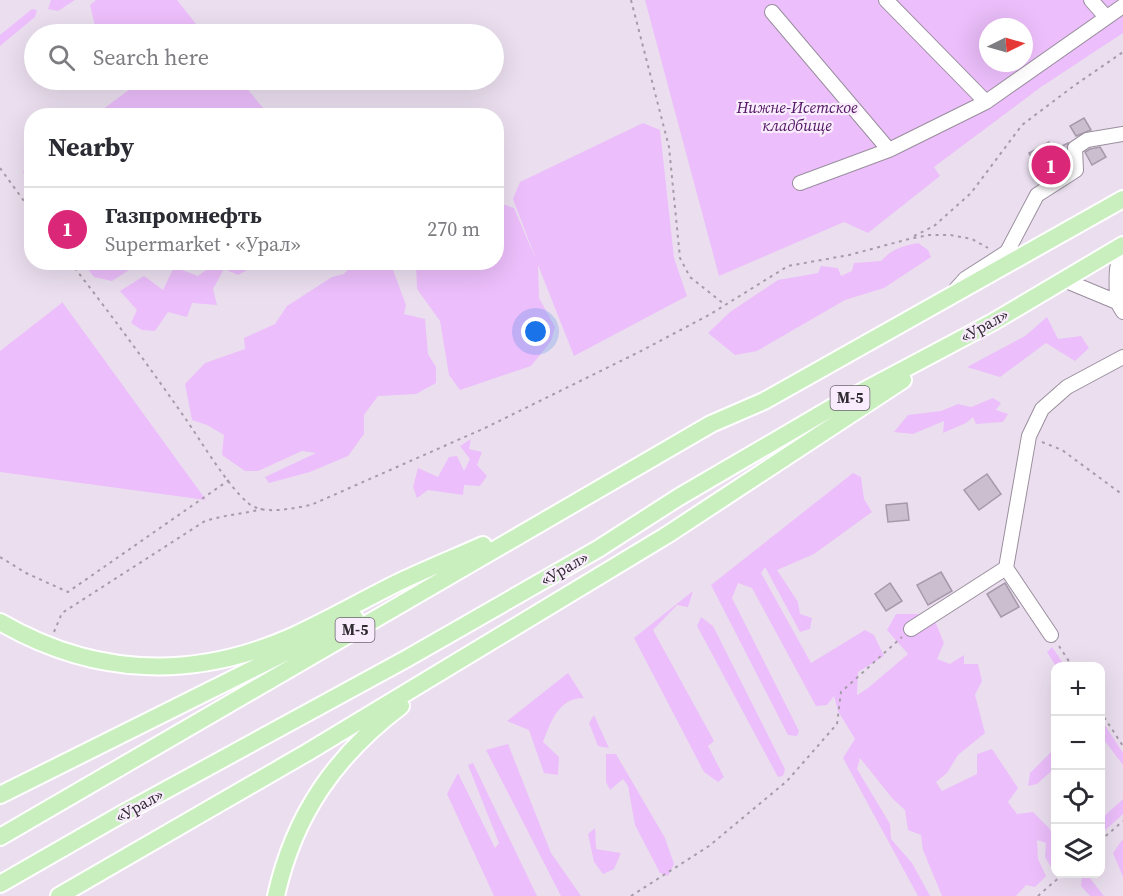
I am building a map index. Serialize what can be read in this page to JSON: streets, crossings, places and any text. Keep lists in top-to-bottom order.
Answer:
{
  "streets": {
    "main road": ["«Урал»", "М-5"]
  },
  "parks": ["Нижне-Исетское кладбище"],
  "north": "right",
  "page": {
    "search": "Search here",
    "heading": "Nearby",
    "pins": "1",
    "list": [
      {
        "mark": "1",
        "name": "Газпромнефть",
        "note": "Supermarket · «Урал»",
        "value": "270 m"
      }
    ],
    "map_buttons": ["+", "−"]
  }
}
